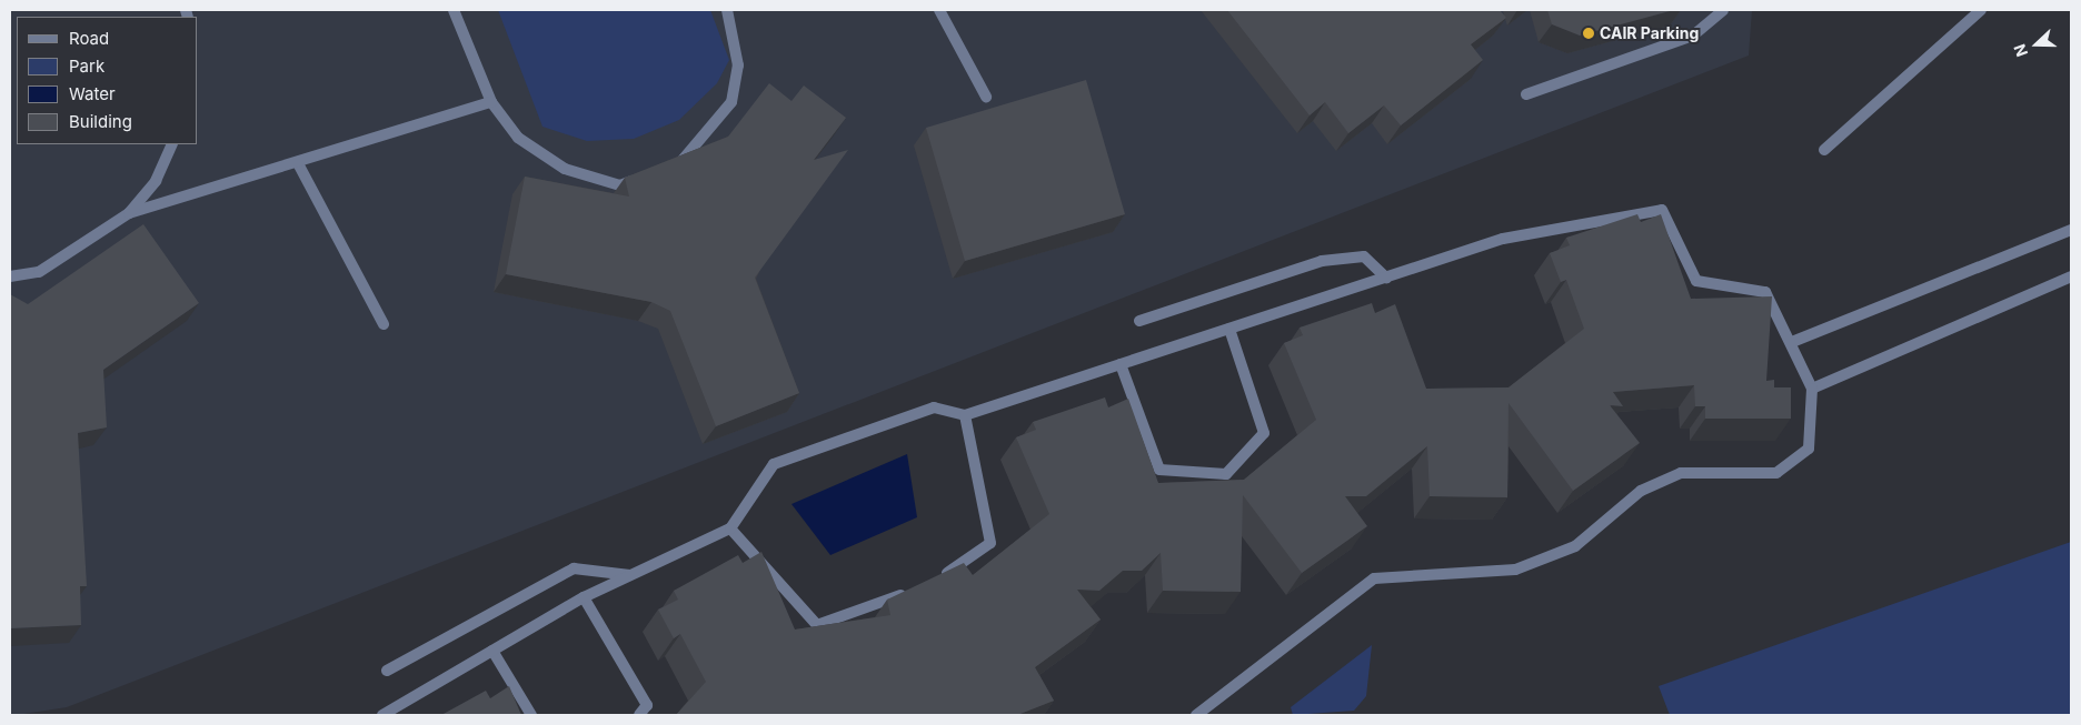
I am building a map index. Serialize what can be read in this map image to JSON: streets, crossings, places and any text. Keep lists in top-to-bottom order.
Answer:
{
  "places": ["CAIR Parking"],
  "legend": [
    "Road",
    "Park",
    "Water",
    "Building"
  ],
  "north": "left"
}
